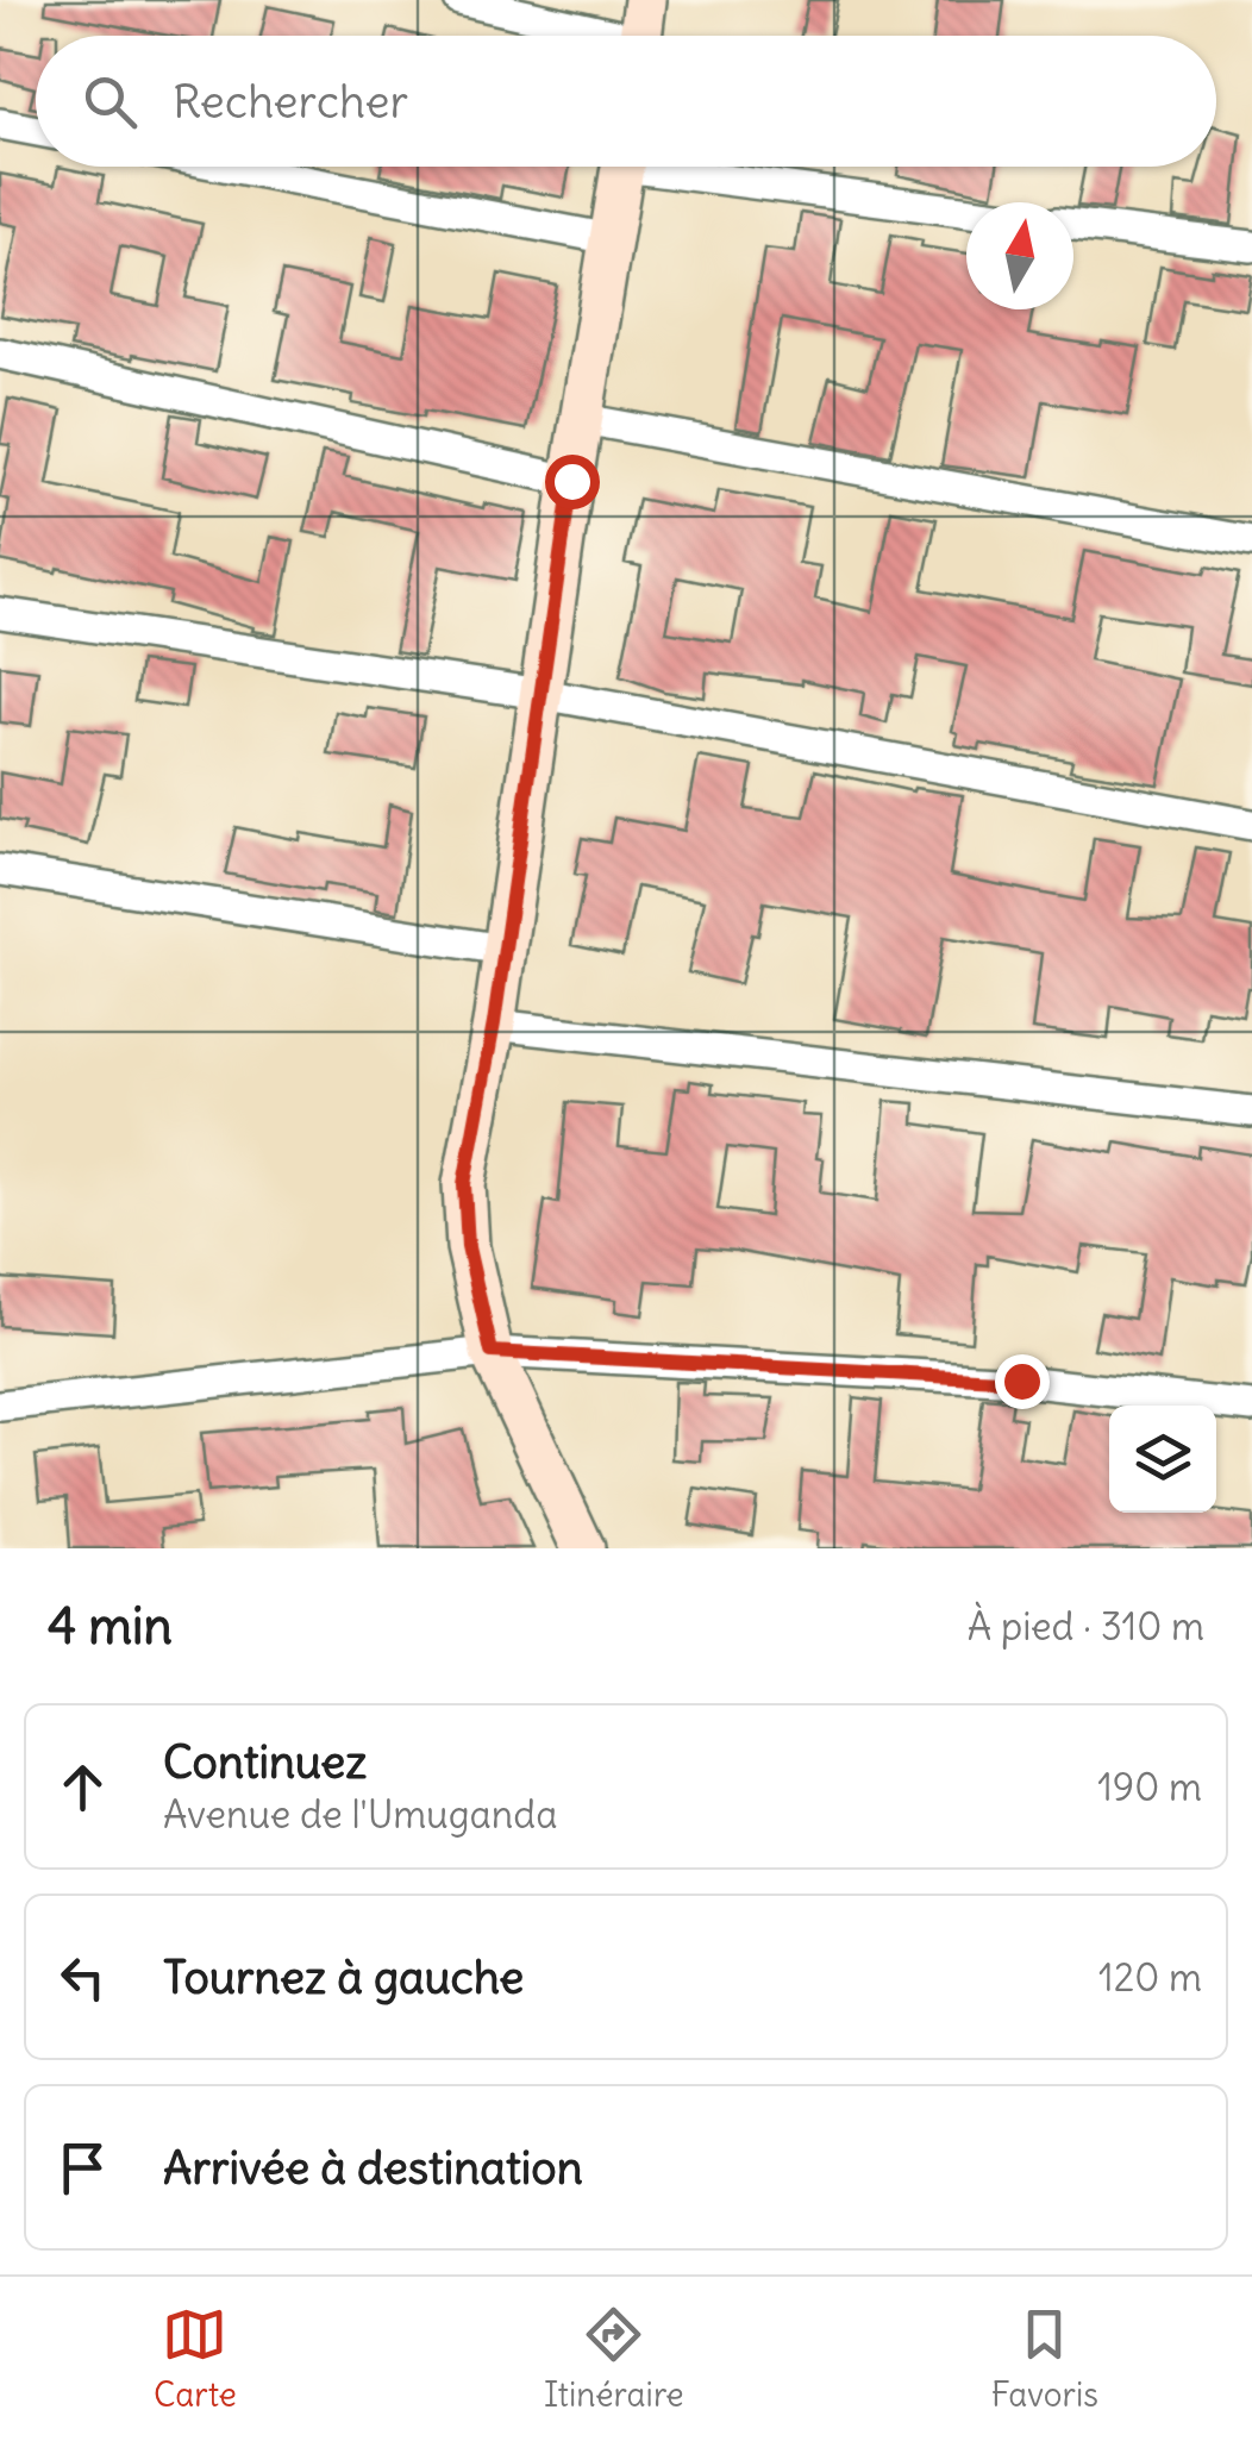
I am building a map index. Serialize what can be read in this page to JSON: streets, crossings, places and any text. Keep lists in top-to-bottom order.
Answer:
{
  "north": "top",
  "page": {
    "search": "Rechercher",
    "heading": ["4 min", "À pied · 310 m"],
    "list": [
      ["Continuez", "Avenue de l'Umuganda", "190 m"],
      ["Tournez à gauche", "120 m"],
      "Arrivée à destination"
    ],
    "nav": ["Carte", "Itinéraire", "Favoris"]
  }
}
